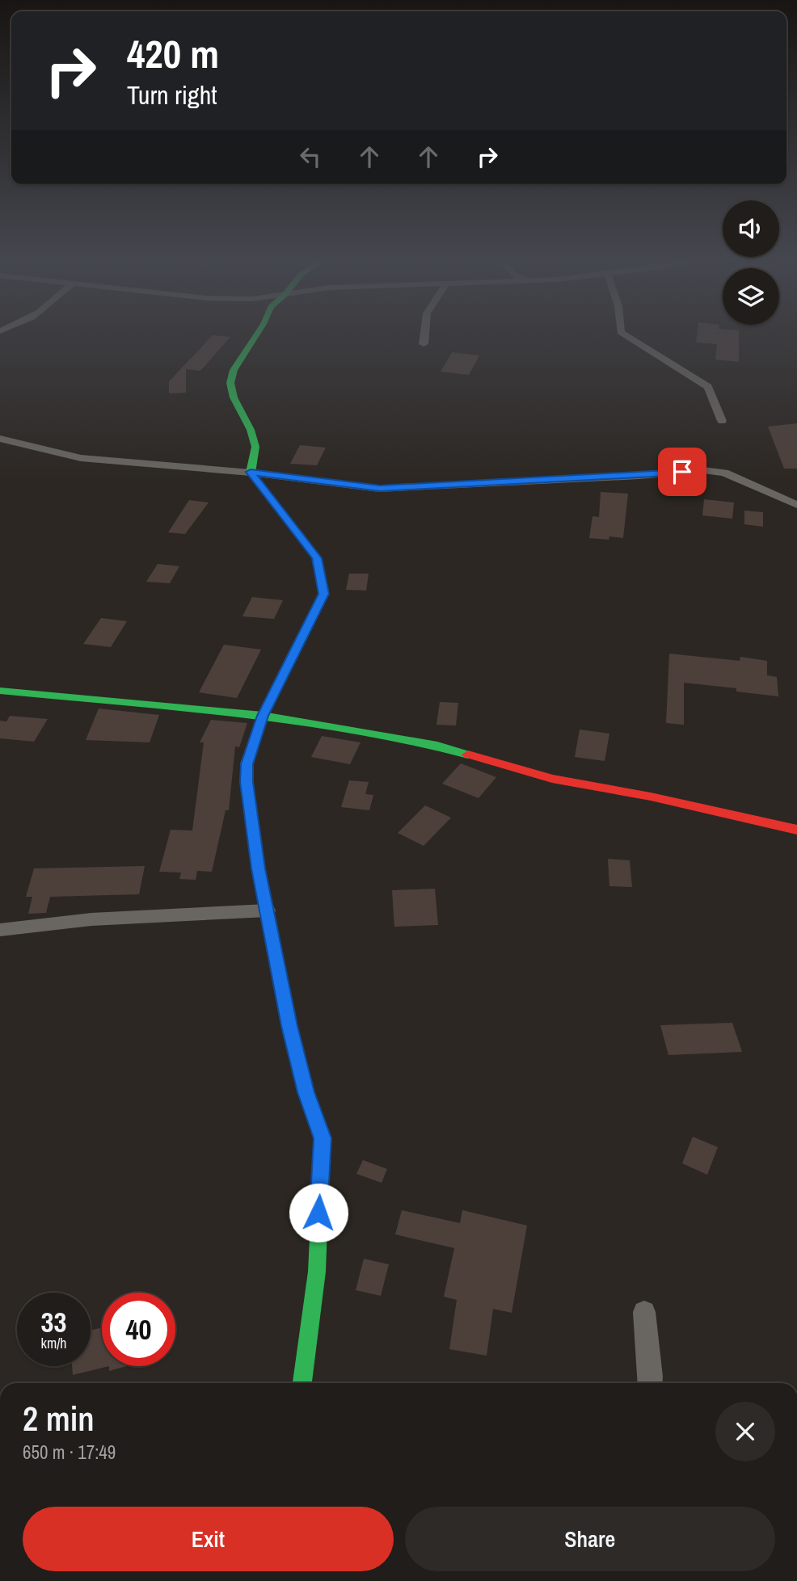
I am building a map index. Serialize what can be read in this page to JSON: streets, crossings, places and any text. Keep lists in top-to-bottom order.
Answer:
{
  "page": {
    "turn": ["420 m", "Turn right"],
    "speed": "33 km/h",
    "limit": "40",
    "heading": ["2 min", "650 m · 17:49"],
    "buttons": ["Exit", "Share"]
  }
}
